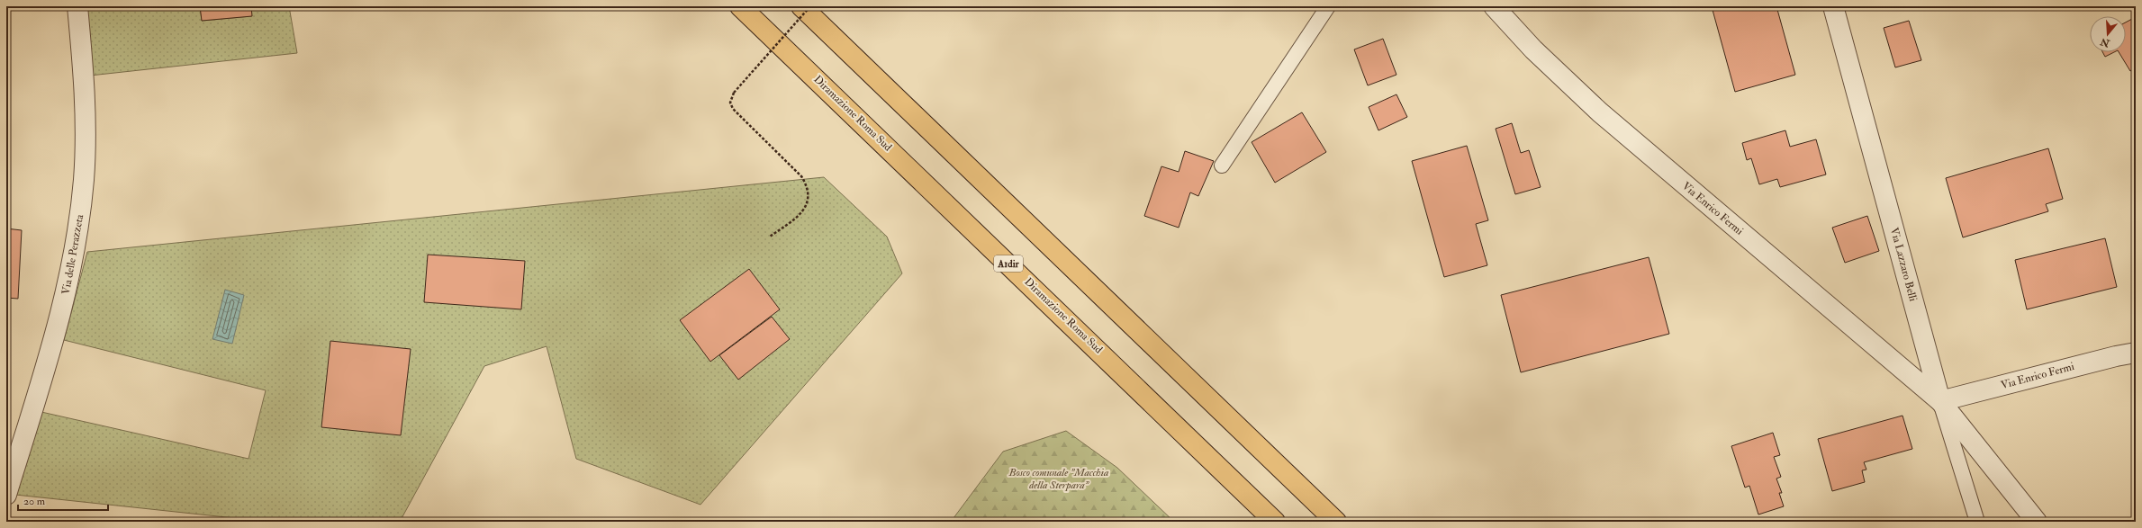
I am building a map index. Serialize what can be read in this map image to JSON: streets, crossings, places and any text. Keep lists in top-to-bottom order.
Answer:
{
  "streets": {
    "highway": ["Diramazione Roma Sud", "A1dir"],
    "street": ["Via Enrico Fermi", "Via delle Perazzeta", "Via Lazzaro Belli"]
  },
  "crossings": [
    ["Via Enrico Fermi", "Via Lazzaro Belli"]
  ],
  "parks": ["Bosco comunale \"Macchia della Sterpara\""],
  "scale_bar": "20 m",
  "north": "bottom"
}
